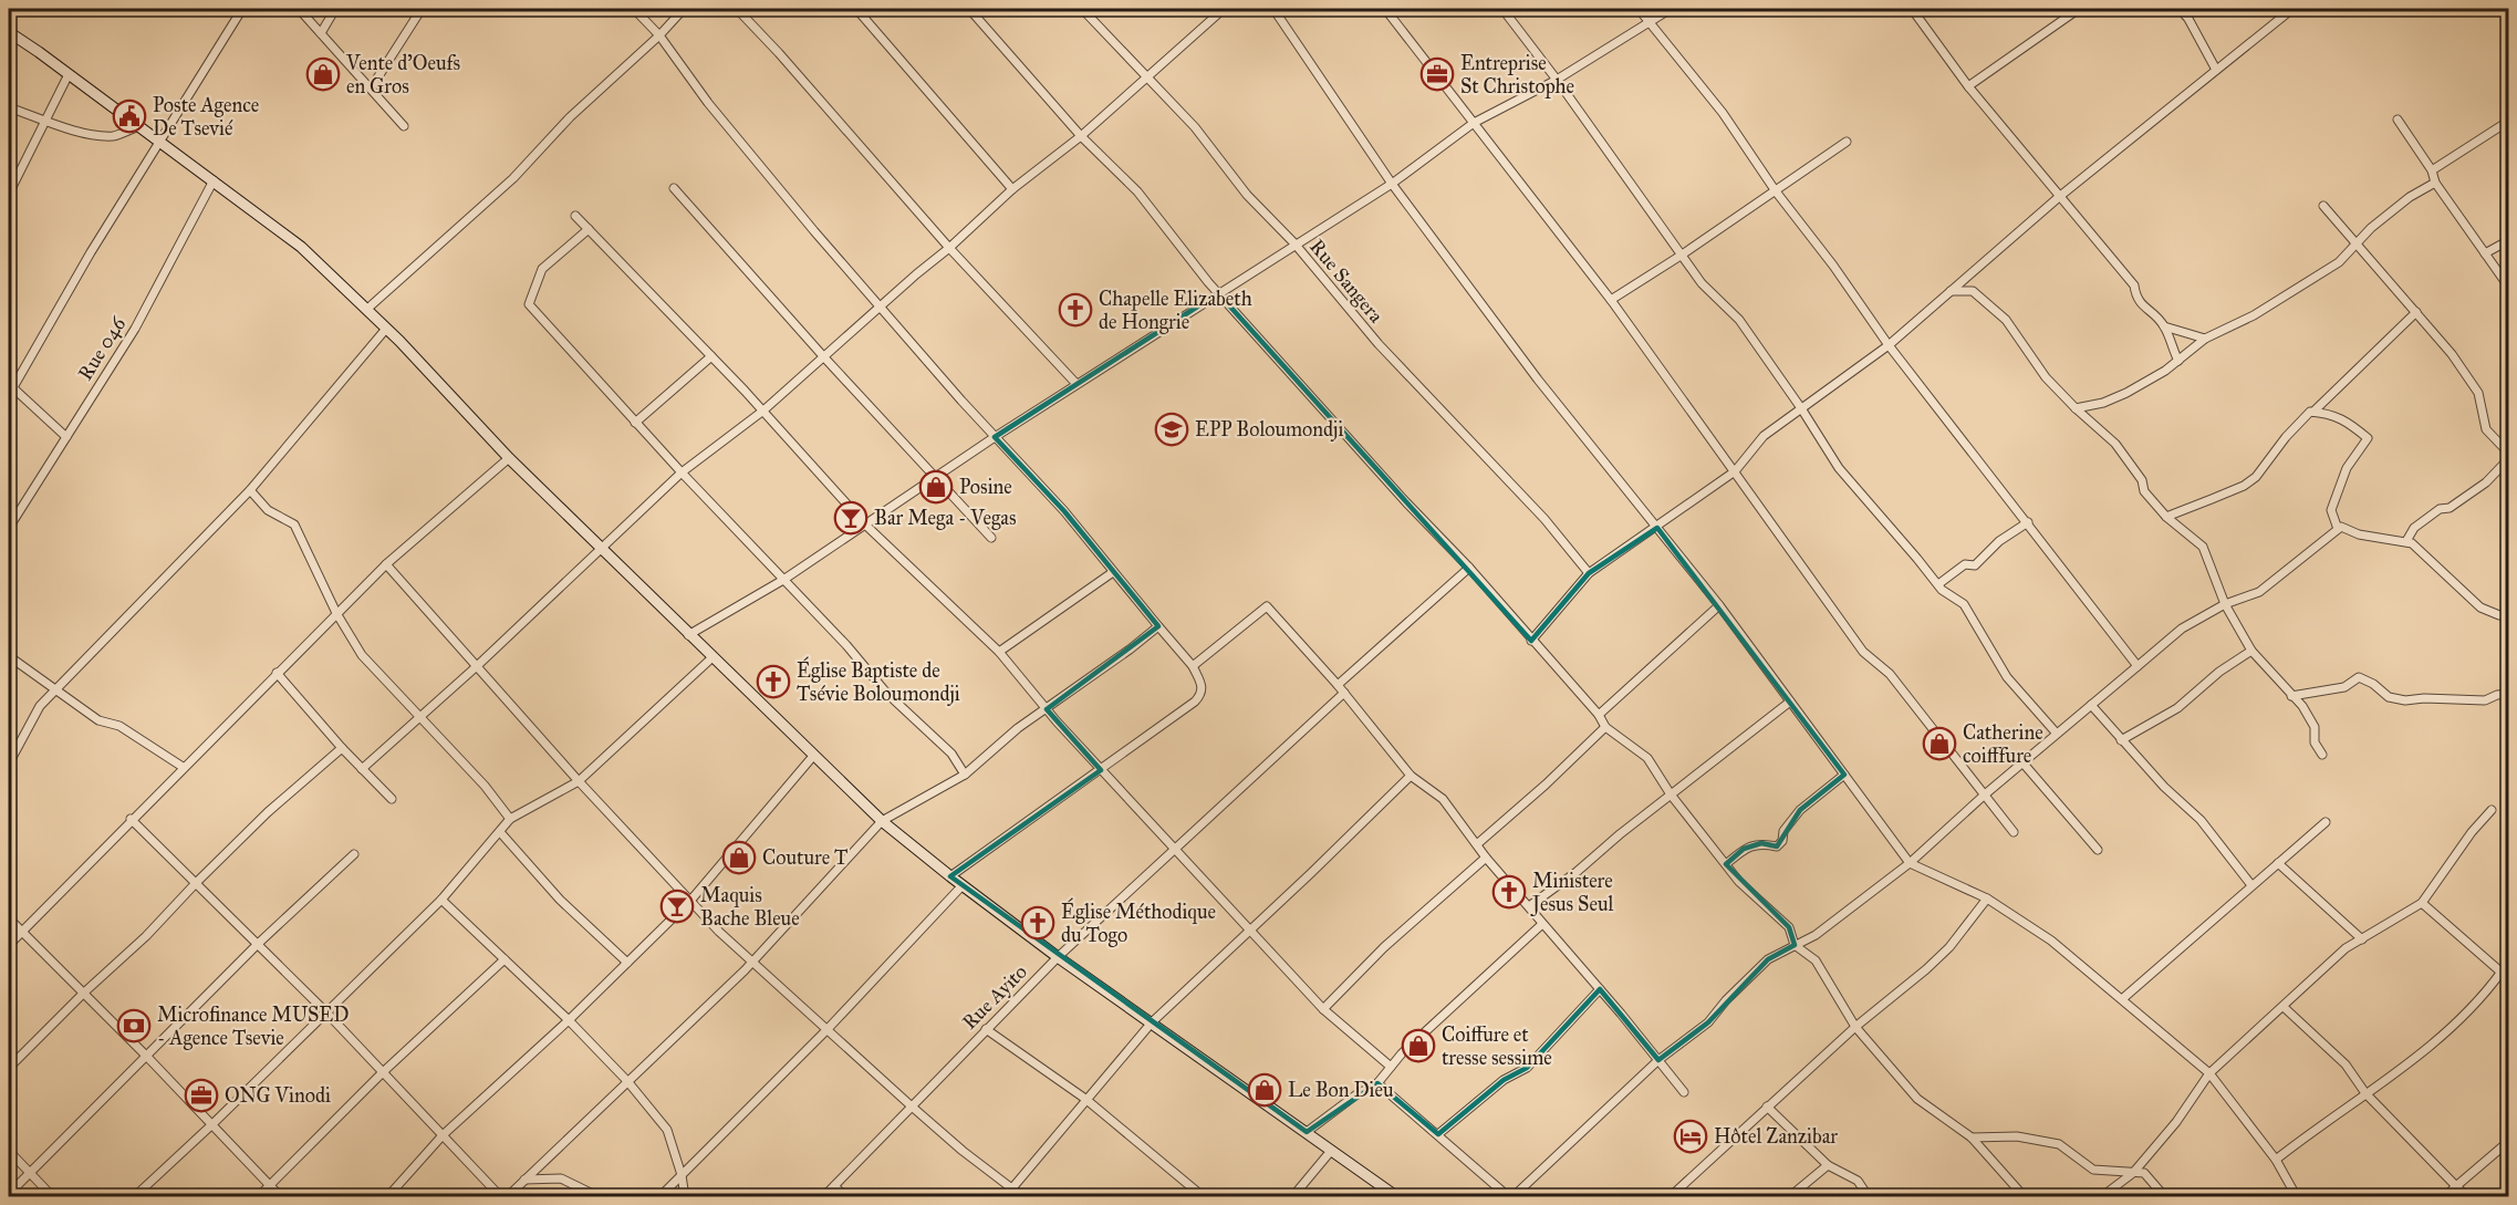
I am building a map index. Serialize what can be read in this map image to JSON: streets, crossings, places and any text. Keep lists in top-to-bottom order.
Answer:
{
  "streets": {
    "street": ["Rue Sangera", "Rue 046", "Rue Ayito"]
  },
  "places": {
    "shop": [
      "Vente d'Oeufs en Gros",
      "Posine",
      "Catherine coifffure",
      "Couture T",
      "Coiffure et tresse sessime",
      "Le Bon Dieu"
    ],
    "office": ["Entreprise St Christophe", "ONG Vinodi"],
    "public building": ["Poste Agence De Tsevié"],
    "church": [
      "Chapelle Elizabeth de Hongrie",
      "Église Baptiste de Tsévie Boloumondji",
      "Ministere Jesus Seul",
      "Église Méthodique du Togo"
    ],
    "school or university": ["EPP Boloumondji"],
    "bar": ["Bar Mega - Vegas", "Maquis Bache Bleue"],
    "bank": ["Microfinance MUSED - Agence Tsevie"],
    "hotel": ["Hôtel Zanzibar"]
  }
}
